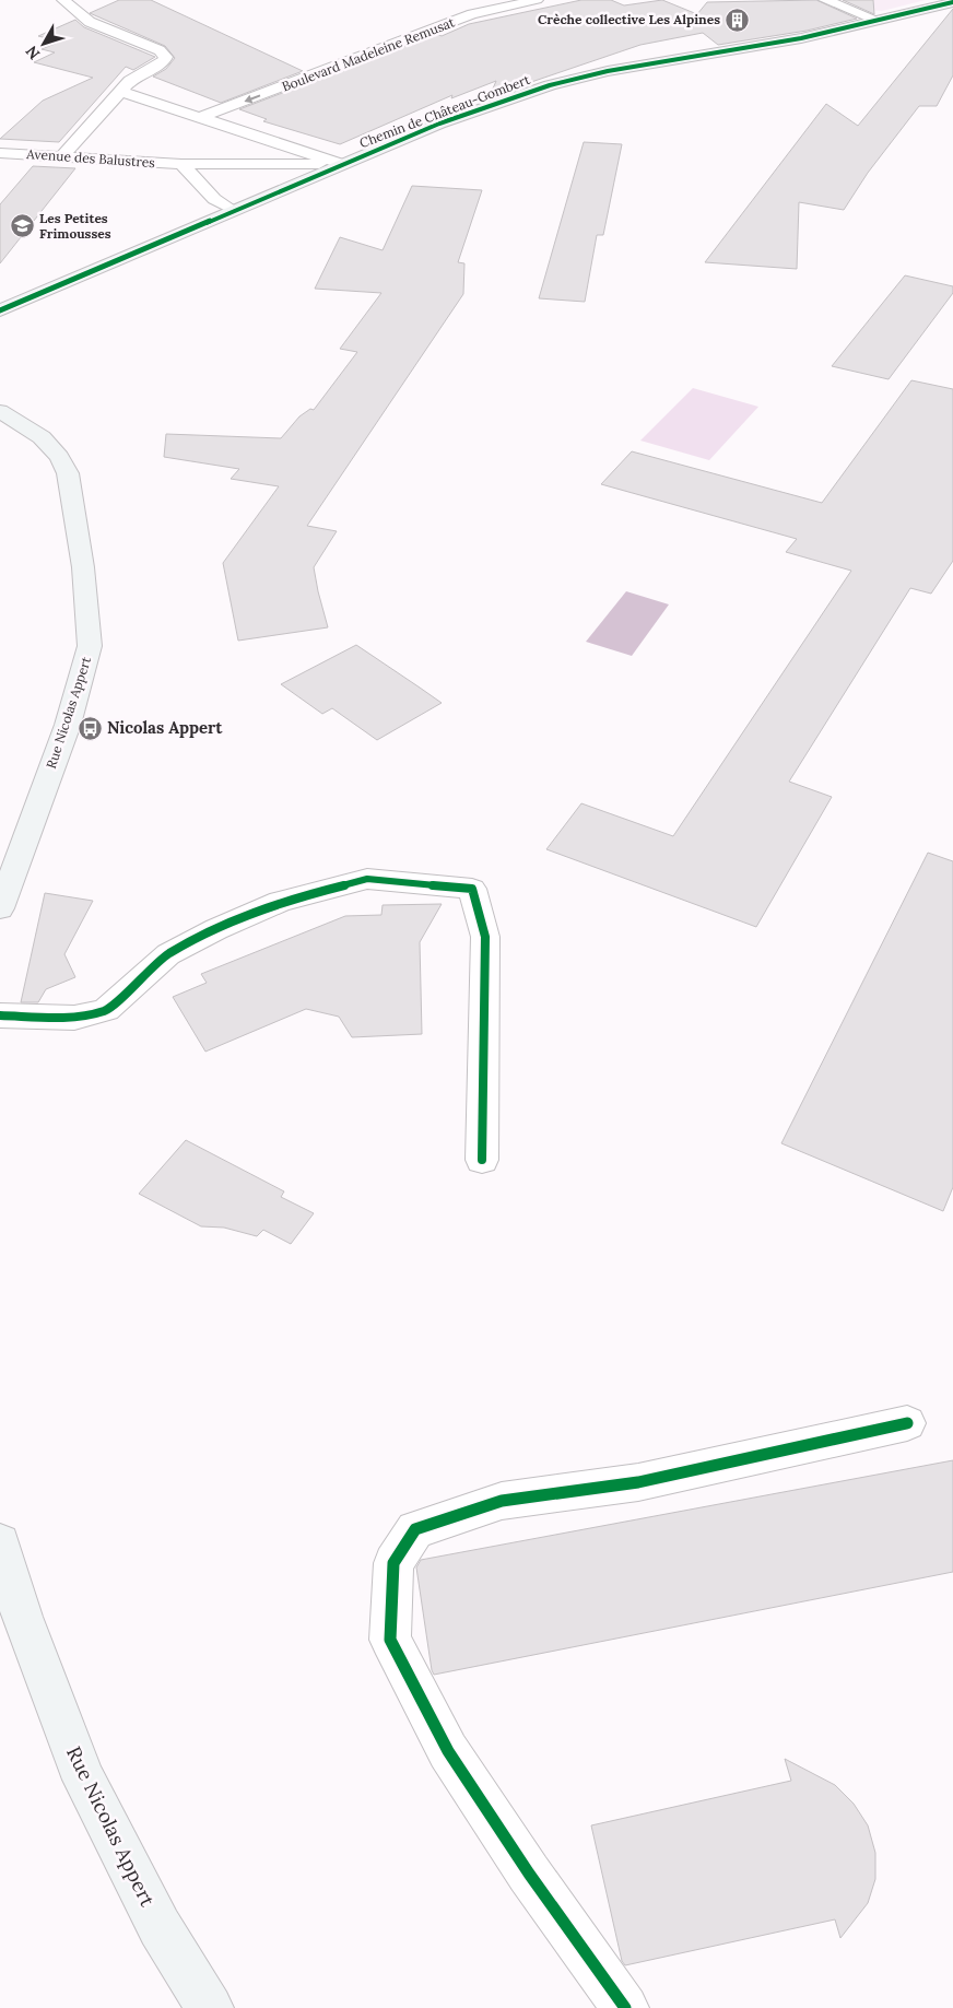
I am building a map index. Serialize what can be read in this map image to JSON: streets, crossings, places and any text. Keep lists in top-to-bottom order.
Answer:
{
  "streets": {
    "street": [
      "Boulevard Madeleine Remusat",
      "Chemin de Château-Gombert",
      "Avenue des Balustres",
      "Rue Nicolas Appert"
    ]
  },
  "crossings": [
    ["Chemin de Château-Gombert", "Avenue des Balustres"]
  ],
  "one_way": ["Boulevard Madeleine Remusat"],
  "places": {
    "building": ["Crèche collective Les Alpines"],
    "school or university": ["Les Petites Frimousses"],
    "bus stop": ["Nicolas Appert"]
  },
  "north": "bottom left"
}
